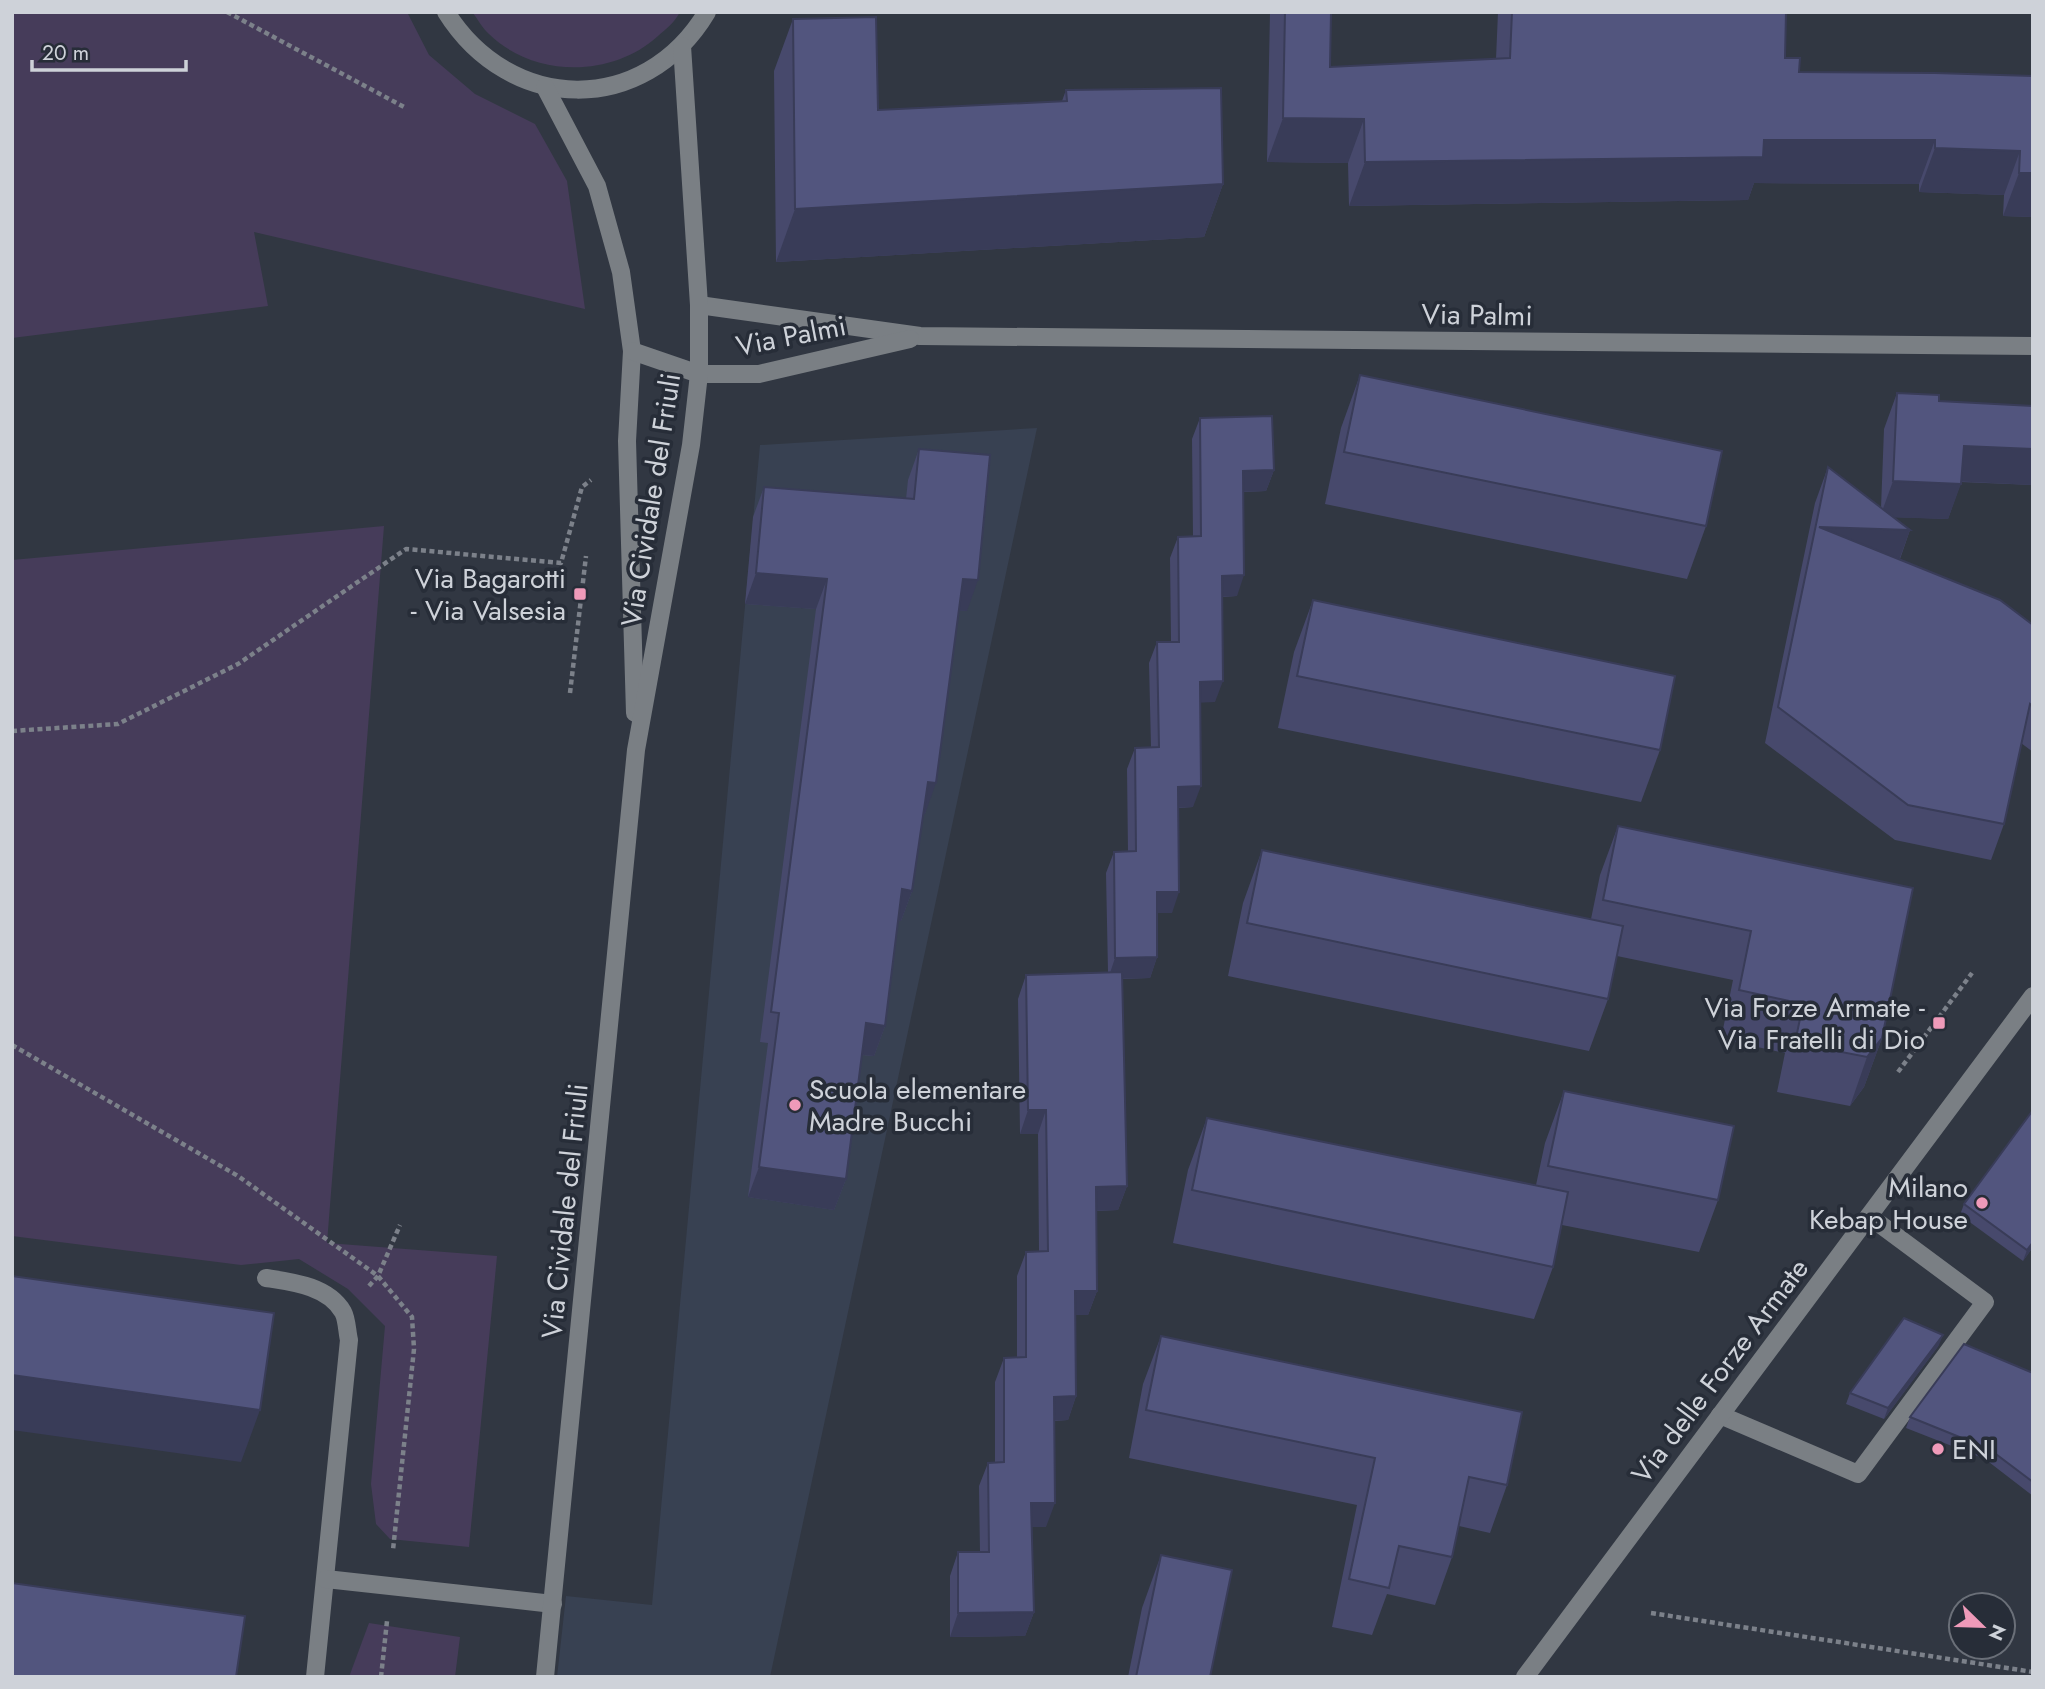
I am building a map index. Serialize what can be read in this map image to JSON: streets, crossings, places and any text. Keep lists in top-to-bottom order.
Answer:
{
  "streets": {
    "street": ["Via Palmi", "Via Cividale del Friuli", "Via delle Forze Armate"]
  },
  "crossings": [
    ["Via Palmi", "Via Cividale del Friuli"]
  ],
  "places": {
    "transit": ["Via Bagarotti - Via Valsesia", "Via Forze Armate - Via Fratelli di Dio"],
    "other": ["Scuola elementare Madre Bucchi", "Milano Kebap House", "ENI"]
  },
  "scale_bar": "20 m",
  "north": "bottom right"
}
